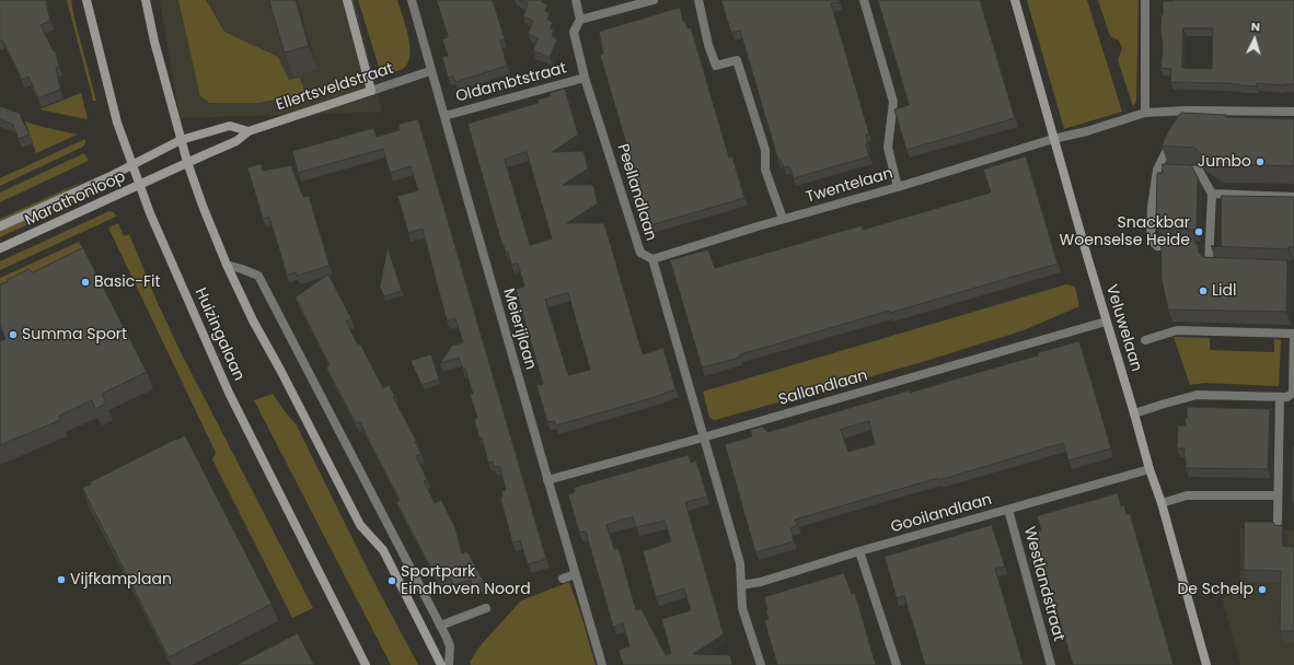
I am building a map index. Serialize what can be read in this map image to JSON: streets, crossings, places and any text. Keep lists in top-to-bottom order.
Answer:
{
  "streets": {
    "main road": [
      "Ellertsveldstraat",
      "Marathonloop",
      "Veluwelaan",
      "Huizingalaan"
    ],
    "street": [
      "Oldambtstraat",
      "Twentelaan",
      "Peellandlaan",
      "Meierijlaan",
      "Sallandlaan",
      "Gooilandlaan",
      "Westlandstraat"
    ]
  },
  "crossings": [
    ["Oldambtstraat", "Peellandlaan"],
    ["Oldambtstraat", "Meierijlaan"],
    ["Ellertsveldstraat", "Marathonloop"],
    ["Ellertsveldstraat", "Meierijlaan"],
    ["Twentelaan", "Peellandlaan"],
    ["Twentelaan", "Veluwelaan"],
    ["Peellandlaan", "Sallandlaan"],
    ["Peellandlaan", "Gooilandlaan"],
    ["Marathonloop", "Huizingalaan"],
    ["Veluwelaan", "Sallandlaan"],
    ["Veluwelaan", "Gooilandlaan"],
    ["Meierijlaan", "Sallandlaan"],
    ["Gooilandlaan", "Westlandstraat"]
  ],
  "places": [
    "Jumbo",
    "Snackbar Woenselse Heide",
    "Basic-Fit",
    "Lidl",
    "Summa Sport",
    "Vijfkamplaan",
    "Sportpark Eindhoven Noord",
    "De Schelp"
  ],
  "north": "top"
}
